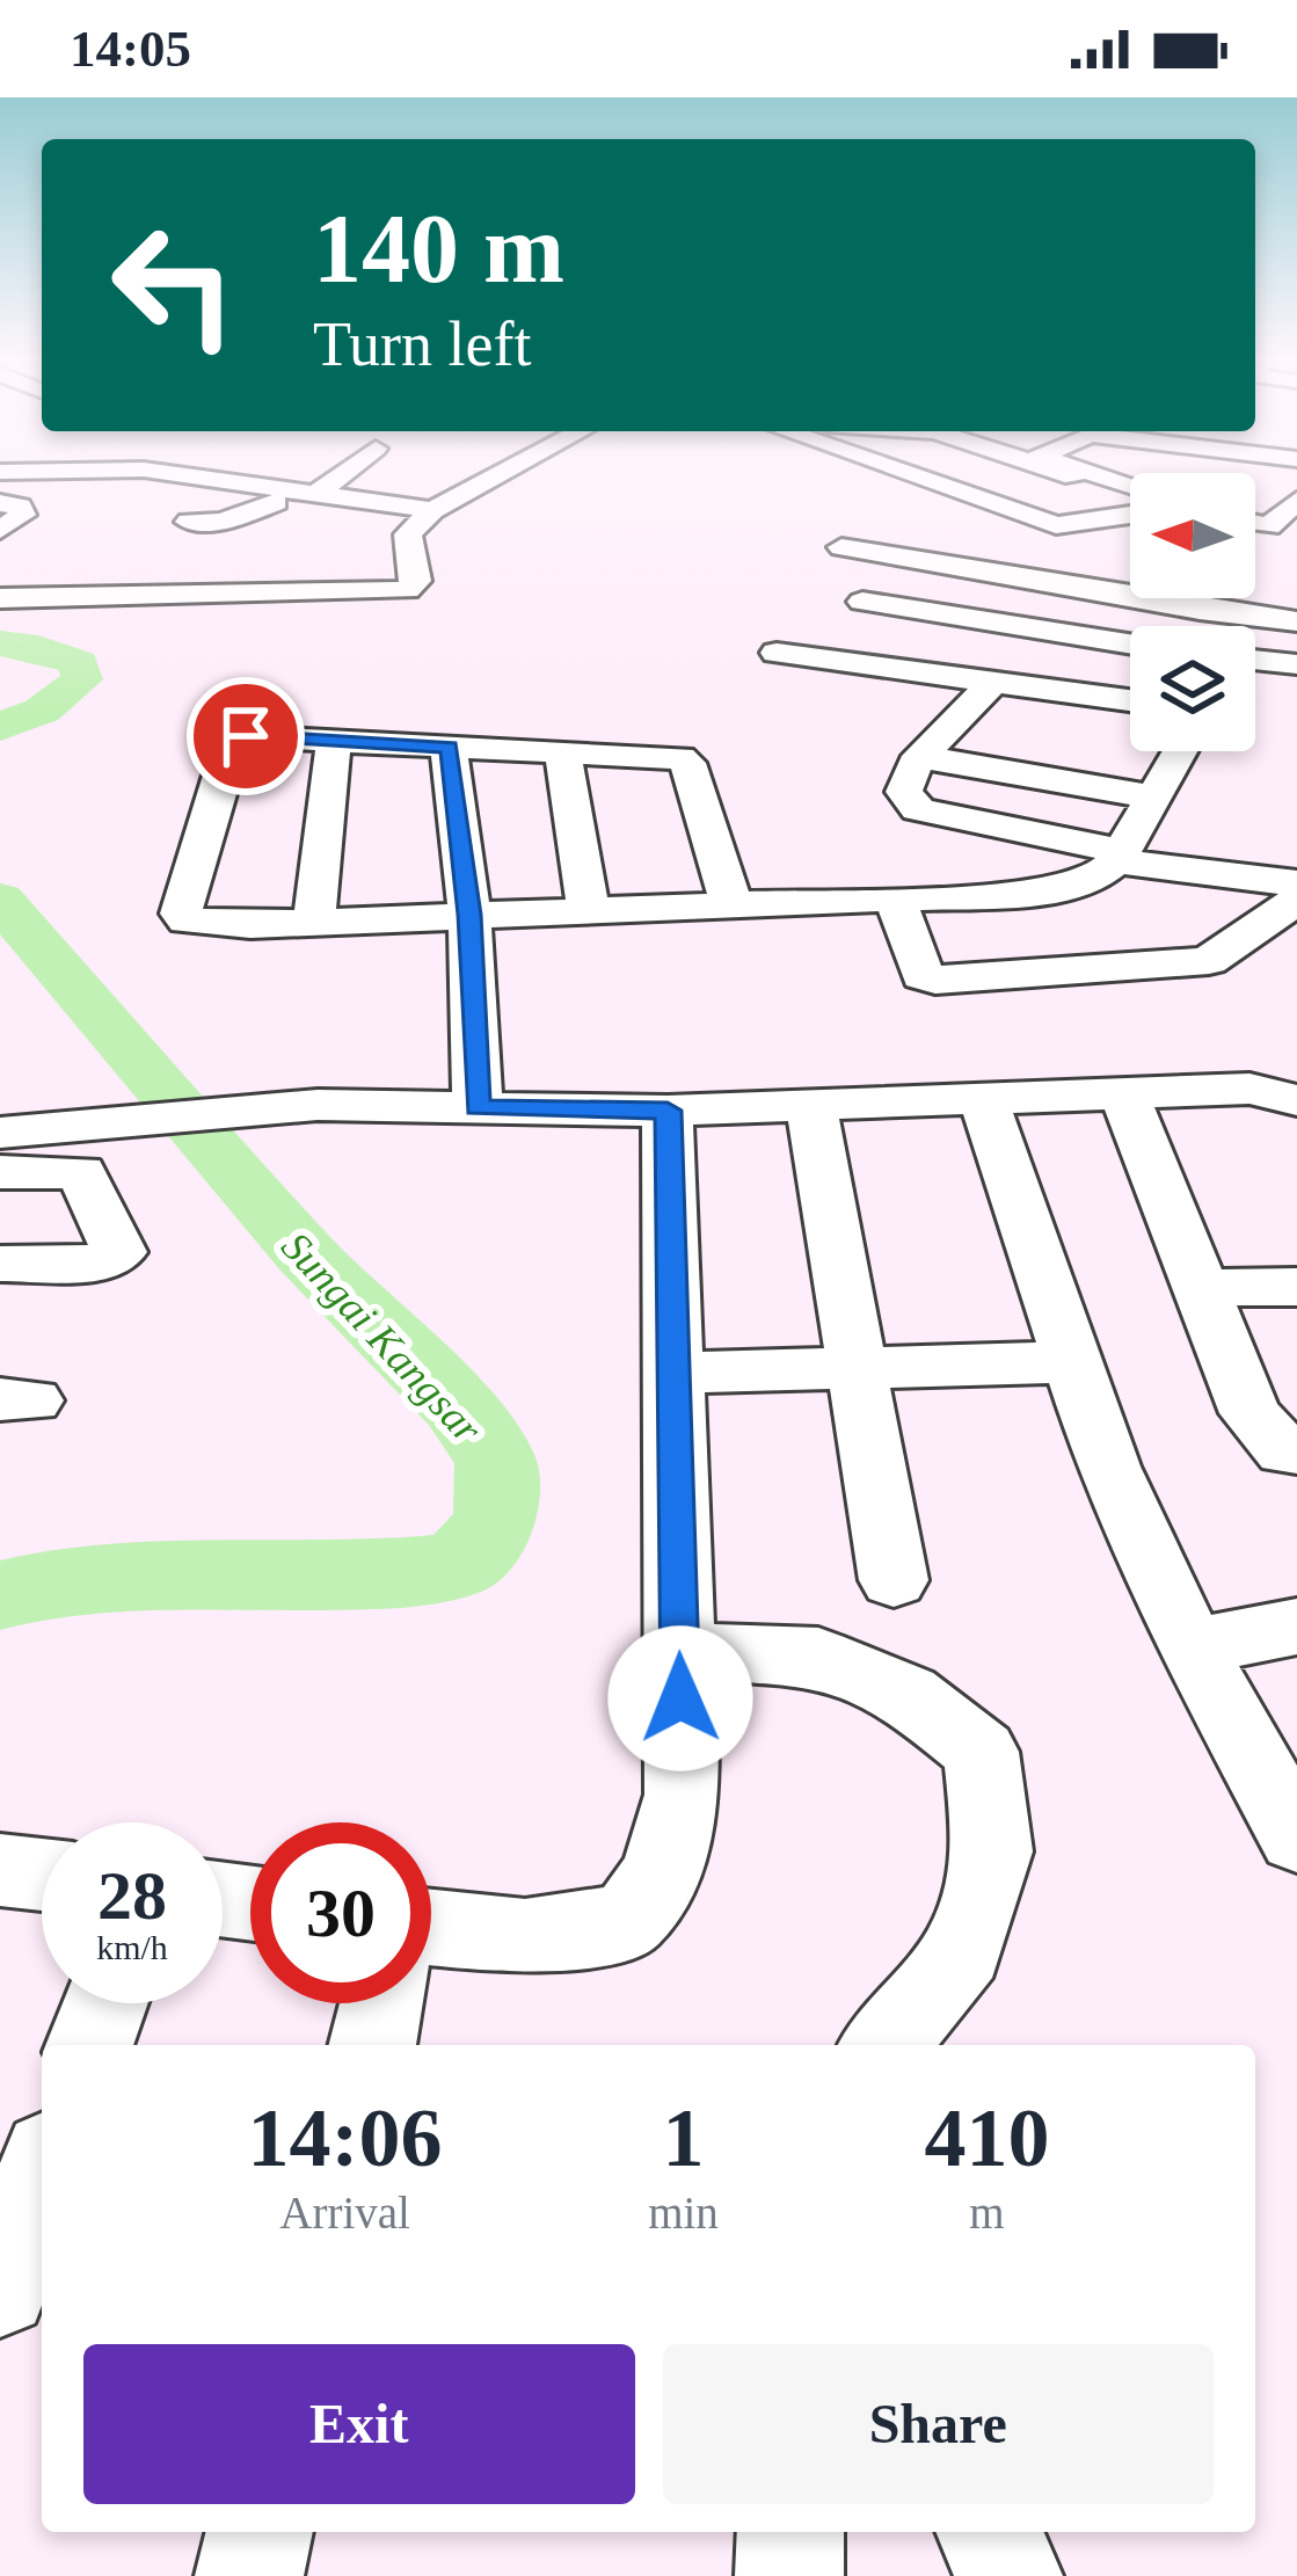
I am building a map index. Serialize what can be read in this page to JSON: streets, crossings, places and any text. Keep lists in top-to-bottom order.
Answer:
{
  "water": ["Sungai Kangsar"],
  "north": "left",
  "page": {
    "status": "14:05",
    "turn": ["140 m", "Turn left"],
    "speed": "28 km/h",
    "limit": "30",
    "eta": [
      "14:06",
      "Arrival",
      "1",
      "min",
      "410",
      "m"
    ],
    "buttons": ["Exit", "Share"]
  }
}
